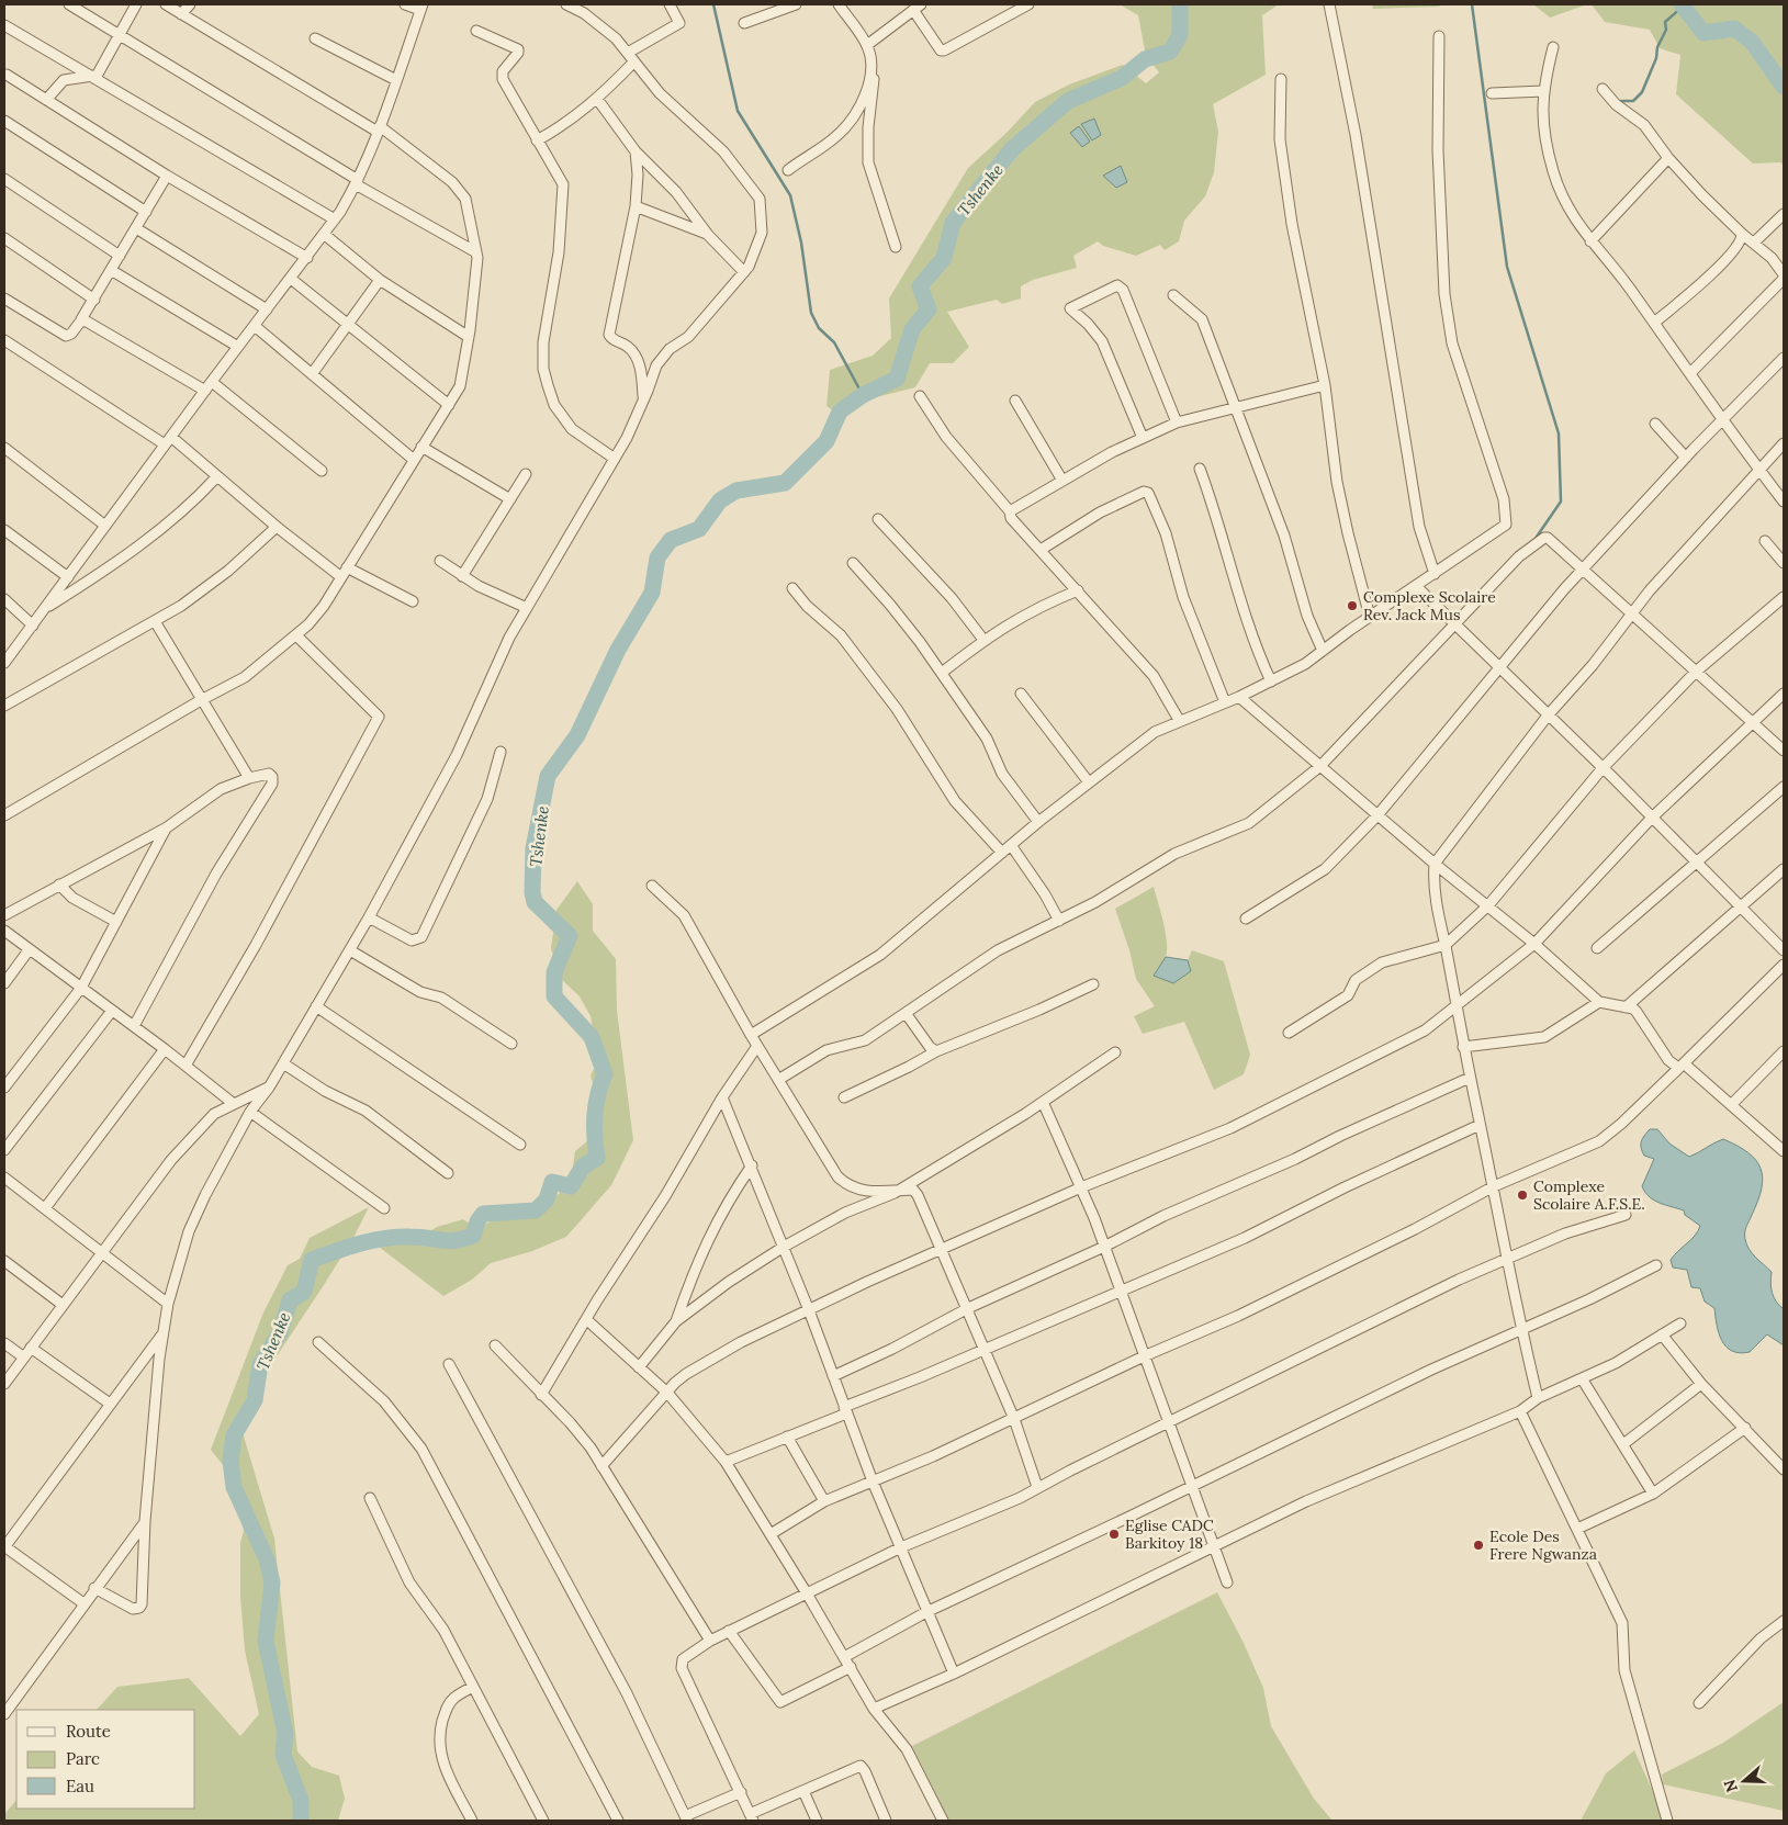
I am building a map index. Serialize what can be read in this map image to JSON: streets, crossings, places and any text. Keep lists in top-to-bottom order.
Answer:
{
  "water": ["Tshenke"],
  "places": [
    "Complexe Scolaire Rev. Jack Mus",
    "Complexe Scolaire A.F.S.E.",
    "Eglise CADC Barkitoy 18",
    "Ecole Des Frere Ngwanza"
  ],
  "legend": ["Route", "Parc", "Eau"],
  "north": "left"
}
